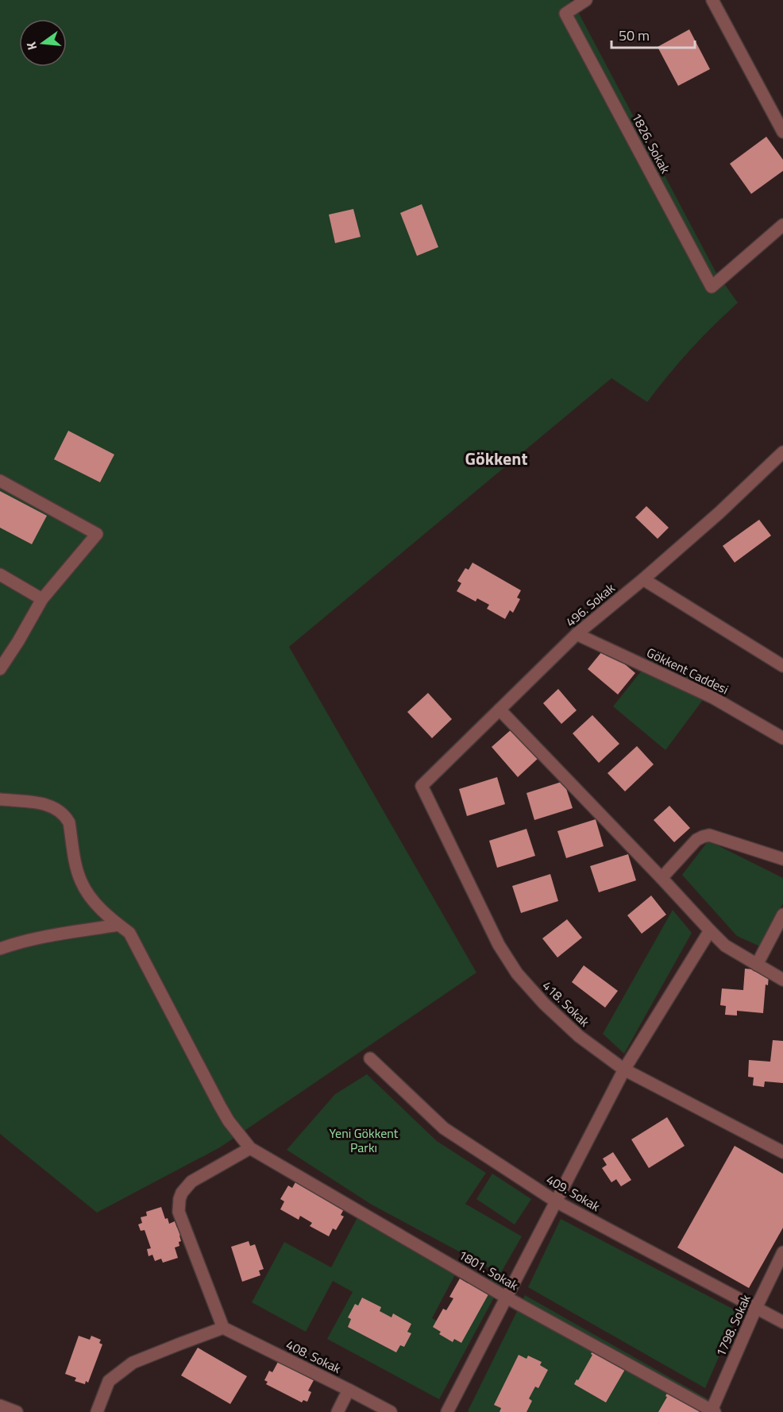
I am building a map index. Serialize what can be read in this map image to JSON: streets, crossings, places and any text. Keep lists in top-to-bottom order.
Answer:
{
  "streets": {
    "street": [
      "1826. Sokak",
      "496. Sokak",
      "Gökkent Caddesi",
      "418. Sokak",
      "409. Sokak",
      "1801. Sokak",
      "1798. Sokak",
      "408. Sokak"
    ]
  },
  "crossings": [
    ["496. Sokak", "Gökkent Caddesi"],
    ["496. Sokak", "418. Sokak"],
    ["409. Sokak", "1798. Sokak"],
    ["1801. Sokak", "1798. Sokak"]
  ],
  "districts": ["Gökkent"],
  "parks": ["Yeni Gökkent Parkı"],
  "scale_bar": "50 m",
  "north": "left"
}
